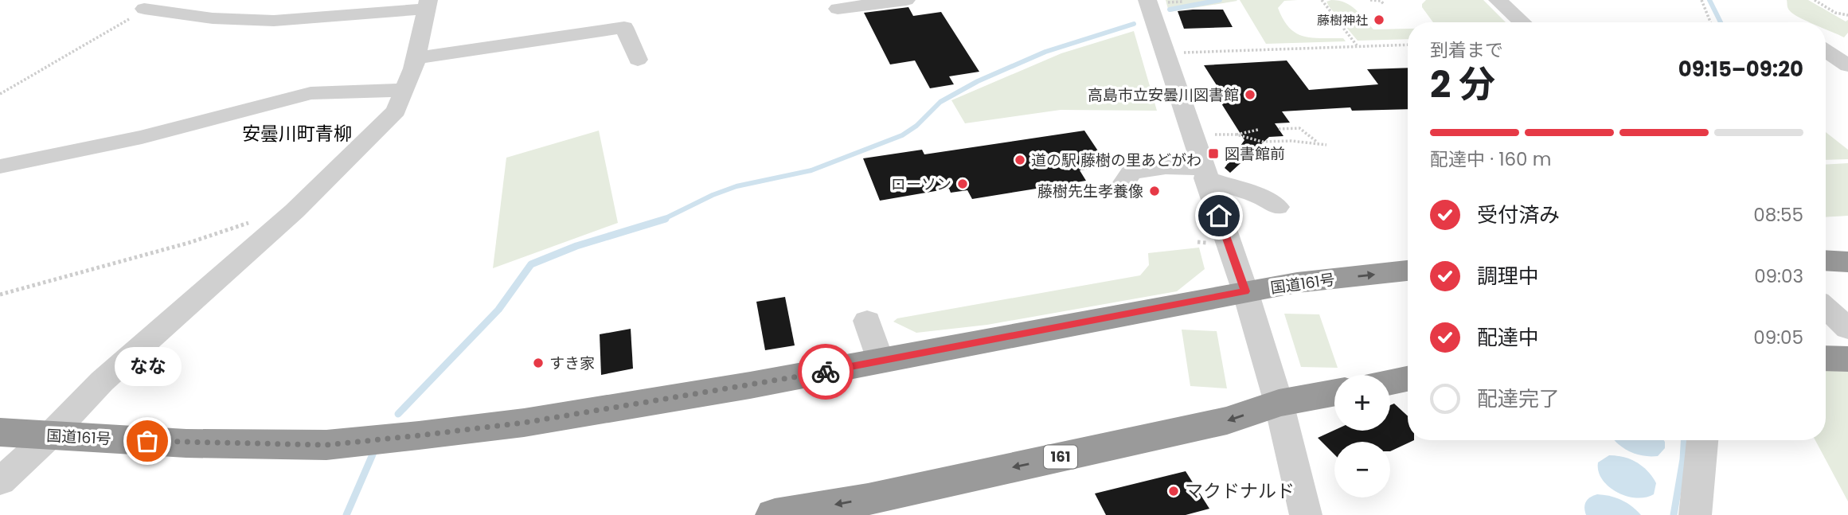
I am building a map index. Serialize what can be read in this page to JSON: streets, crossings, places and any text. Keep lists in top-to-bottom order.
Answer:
{
  "streets": {
    "highway": ["国道161号", "161"]
  },
  "districts": ["安曇川町青柳"],
  "places": {
    "other": [
      "藤樹神社",
      "高島市立安曇川図書館",
      "道の駅 藤樹の里あどがわ",
      "ローソン",
      "藤樹先生孝養像",
      "すき家",
      "なな",
      "マクドナルド"
    ],
    "transit": ["図書館前"]
  },
  "page": {
    "heading": ["2 分", "到着まで", "09:15–09:20"],
    "bar": "配達中 · 160 m",
    "list": [
      ["受付済み", "08:55"],
      ["調理中", "09:03"],
      ["配達中", "09:05"],
      "配達完了"
    ],
    "bubble": "なな",
    "map_buttons": ["+", "−"]
  }
}
